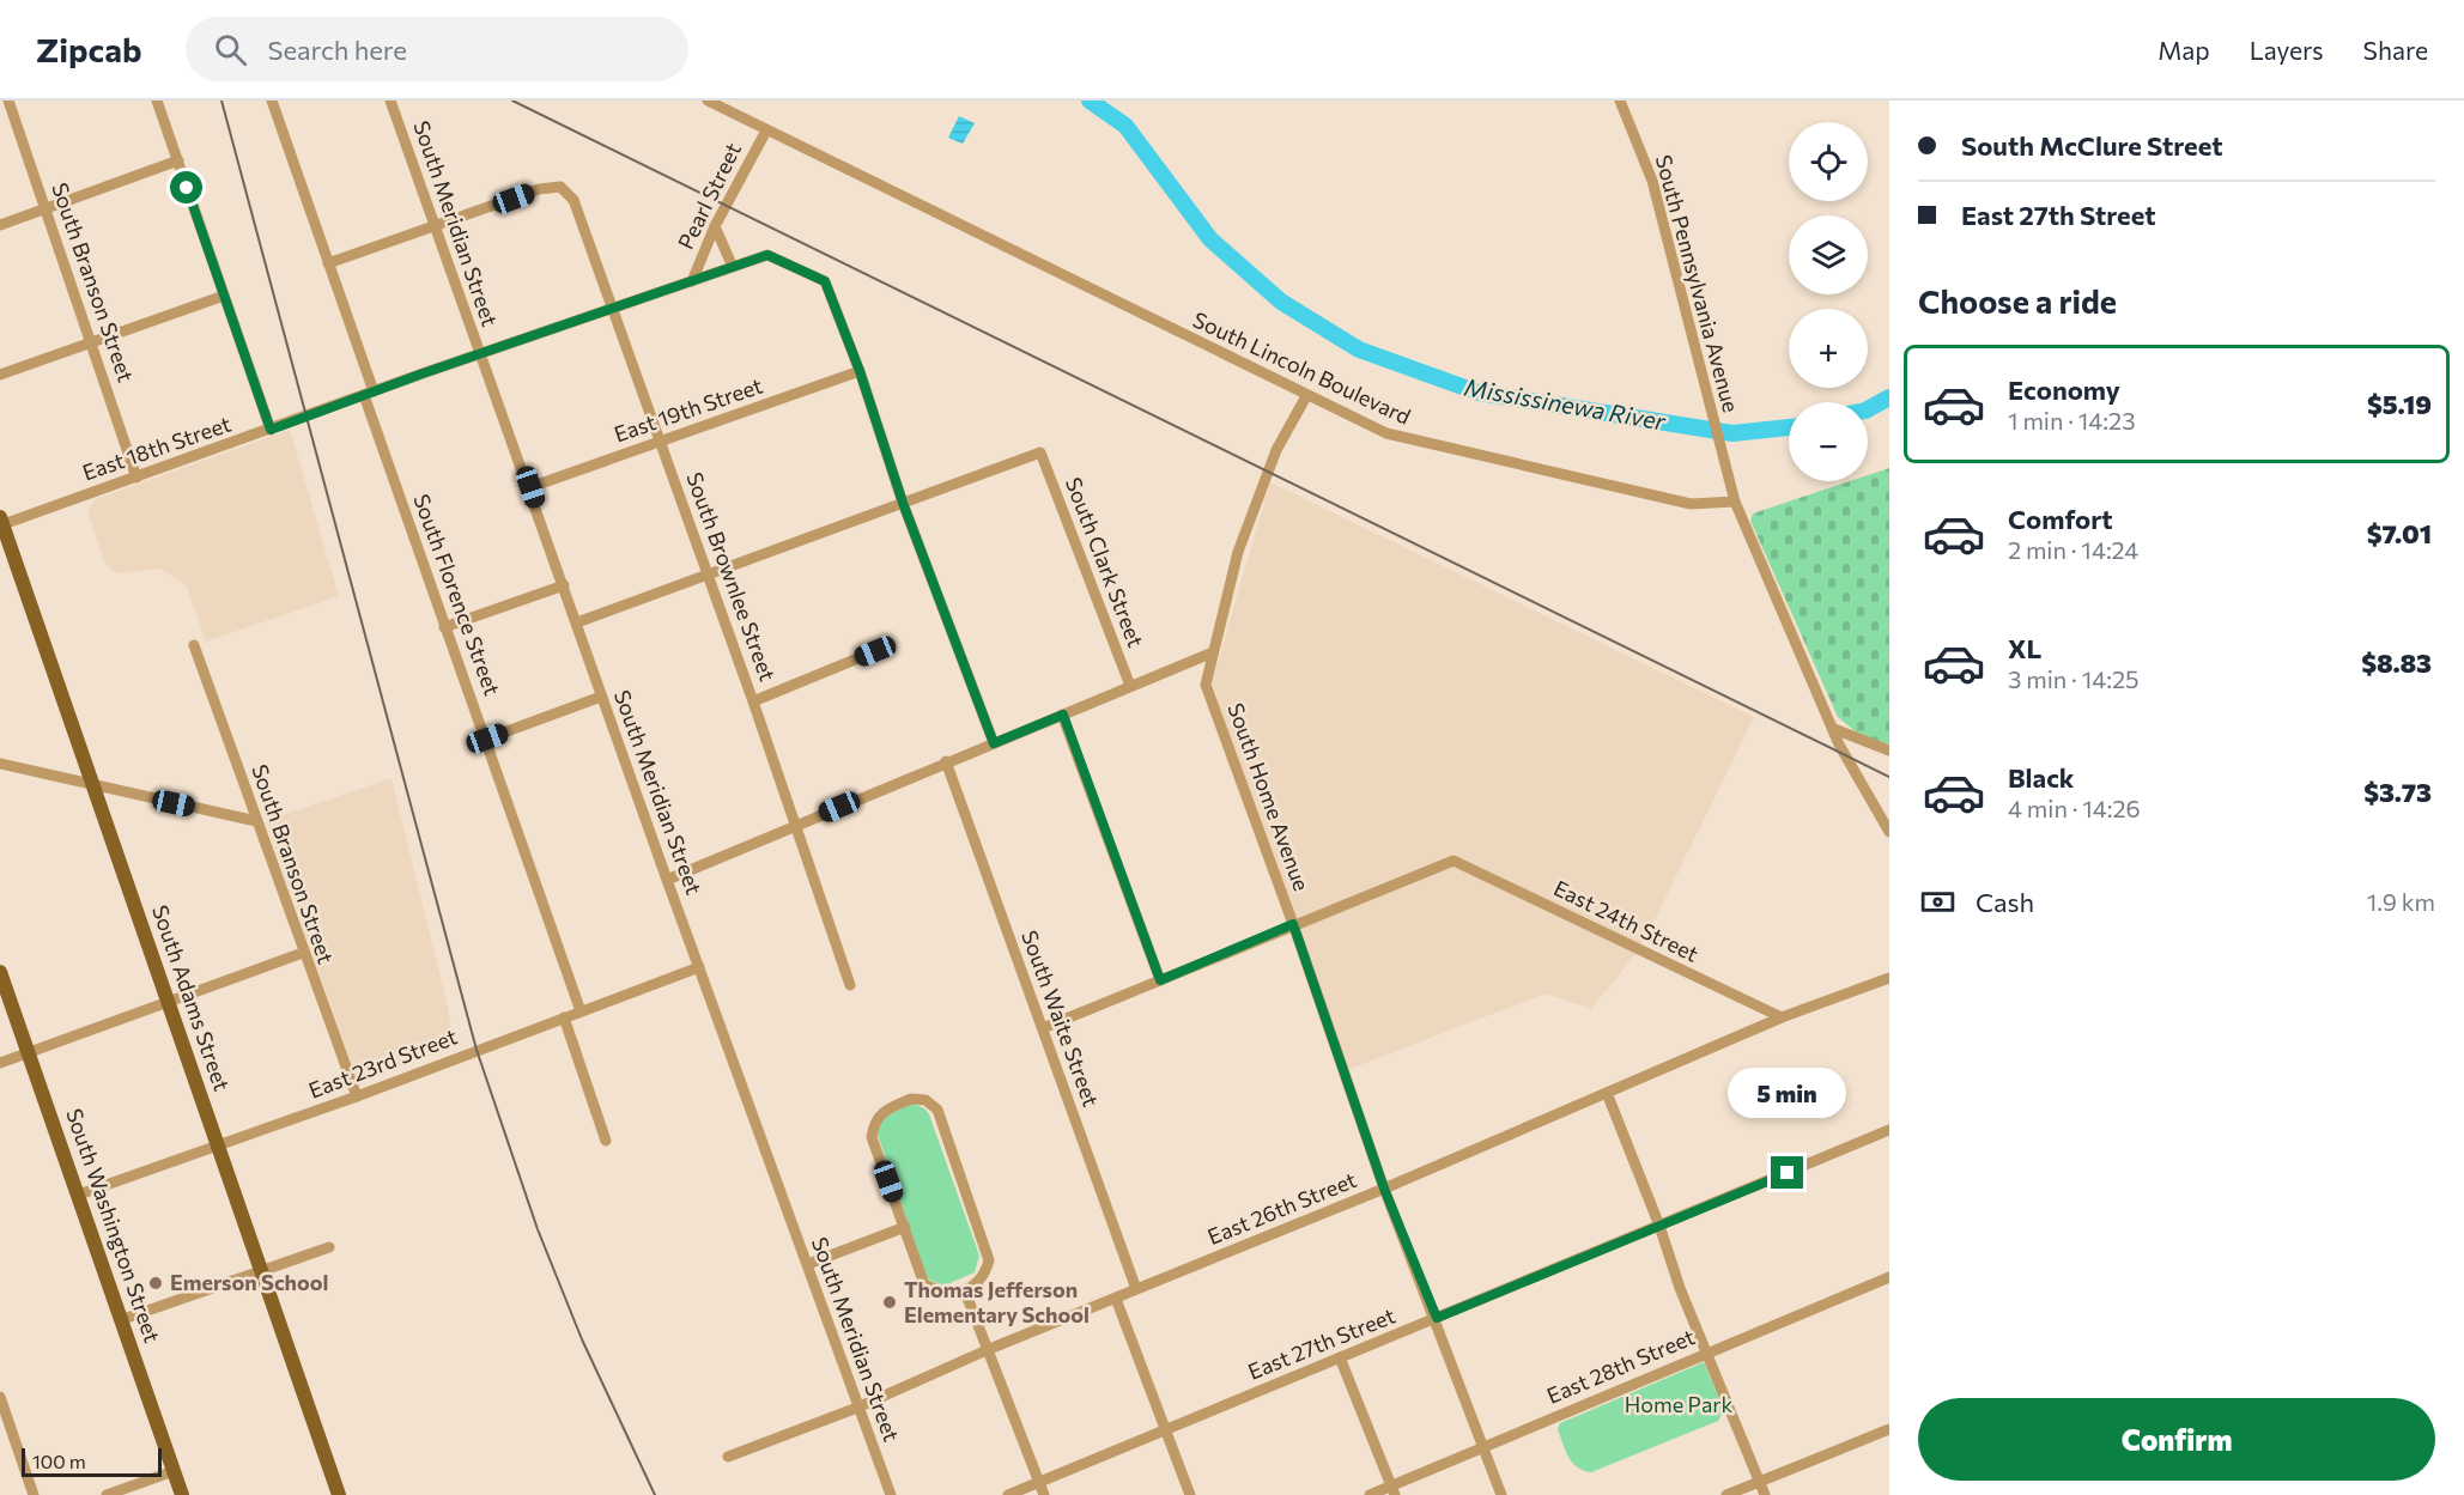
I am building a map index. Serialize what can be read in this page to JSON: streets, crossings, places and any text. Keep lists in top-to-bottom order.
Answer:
{
  "streets": {
    "main road": ["South Adams Street", "South Washington Street"],
    "street": [
      "Pearl Street",
      "South Meridian Street",
      "South Branson Street",
      "South Pennsylvania Avenue",
      "South Lincoln Boulevard",
      "East 19th Street",
      "East 18th Street",
      "South Clark Street",
      "South Brownlee Street",
      "South Florence Street",
      "South Home Avenue",
      "East 24th Street",
      "South Waite Street",
      "East 23rd Street",
      "East 26th Street",
      "East 27th Street",
      "East 28th Street"
    ]
  },
  "crossings": [
    ["Pearl Street", "South Lincoln Boulevard"],
    ["Pearl Street", "East 18th Street"],
    ["South Meridian Street", "East 19th Street"],
    ["South Meridian Street", "East 18th Street"],
    ["South Meridian Street", "South Brownlee Street"],
    ["South Meridian Street", "East 23rd Street"],
    ["South Meridian Street", "East 26th Street"],
    ["South Branson Street", "East 18th Street"],
    ["South Branson Street", "East 23rd Street"],
    ["South Pennsylvania Avenue", "South Lincoln Boulevard"],
    ["South Lincoln Boulevard", "South Home Avenue"],
    ["East 19th Street", "East 18th Street"],
    ["East 19th Street", "South Brownlee Street"],
    ["East 18th Street", "South Clark Street"],
    ["East 18th Street", "South Brownlee Street"],
    ["East 18th Street", "South Florence Street"],
    ["East 18th Street", "South Adams Street"],
    ["South Florence Street", "East 23rd Street"],
    ["South Home Avenue", "East 24th Street"],
    ["South Home Avenue", "East 26th Street"],
    ["South Home Avenue", "East 27th Street"],
    ["South Home Avenue", "East 28th Street"],
    ["East 24th Street", "East 26th Street"],
    ["South Adams Street", "East 23rd Street"],
    ["South Waite Street", "East 26th Street"],
    ["East 23rd Street", "South Washington Street"]
  ],
  "water": ["Mississinewa River"],
  "parks": ["Home Park"],
  "places": ["Emerson School", "Thomas Jefferson Elementary School"],
  "scale_bar": "100 m",
  "page": {
    "header": "Zipcab",
    "search": "Search here",
    "nav": ["Map", "Layers", "Share"],
    "banner": ["South McClure Street", "East 27th Street"],
    "map_buttons": ["+", "−"],
    "heading": "Choose a ride",
    "list": [
      {
        "name": "Economy",
        "note": "1 min · 14:23",
        "value": "$5.19"
      },
      {
        "name": "Comfort",
        "note": "2 min · 14:24",
        "value": "$7.01"
      },
      {
        "name": "XL",
        "note": "3 min · 14:25",
        "value": "$8.83"
      },
      {
        "name": "Black",
        "note": "4 min · 14:26",
        "value": "$3.73"
      }
    ],
    "pay": ["Cash", "1.9 km"],
    "bubble": "5 min",
    "buttons": "Confirm",
    "scale": "100 m"
  }
}
